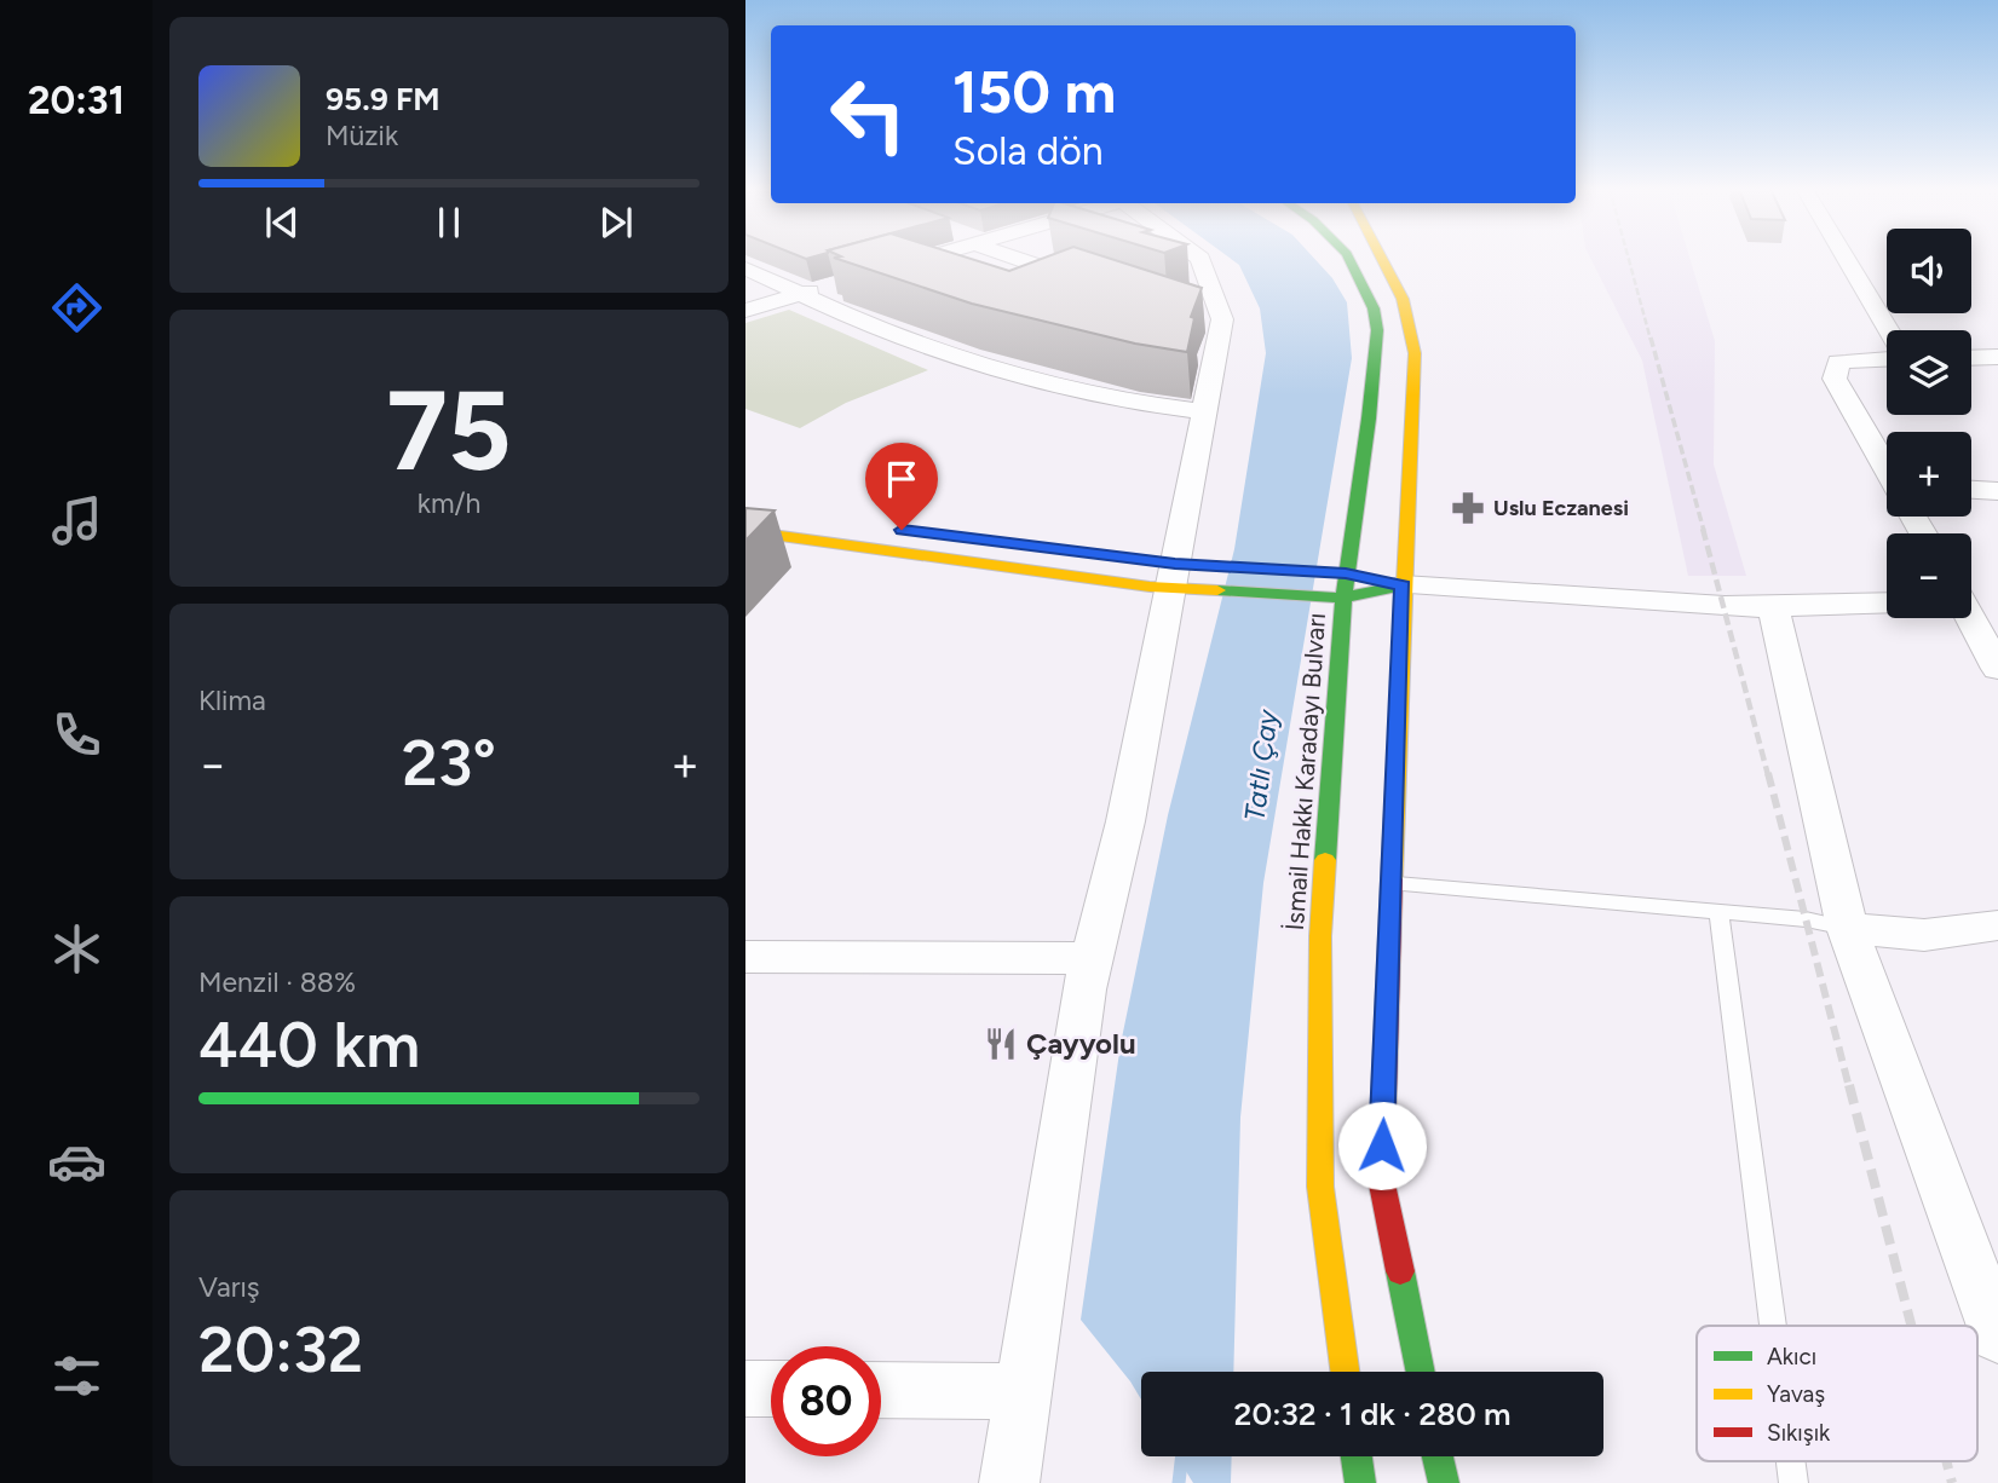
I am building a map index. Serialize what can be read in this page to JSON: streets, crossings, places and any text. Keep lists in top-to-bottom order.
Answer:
{
  "streets": {
    "main road": ["İsmail Hakkı Karadayı Bulvarı"]
  },
  "water": ["Tatlı Çay"],
  "places": {
    "pharmacy": ["Uslu Eczanesi"],
    "restaurant": ["Çayyolu"]
  },
  "legend": ["Akıcı", "Yavaş", "Sıkışık"],
  "page": {
    "tabs": "20:31",
    "turn": ["150 m", "Sola dön"],
    "song": ["95.9 FM", "Müzik"],
    "map_buttons": ["+", "−"],
    "tile": [
      ["75", "km/h"],
      "Klima",
      ["Menzil · 88%", "440 km"],
      ["Varış", "20:32"]
    ],
    "heat": ["−", "23°", "+"],
    "limit": "80",
    "trip": "20:32 · 1 dk · 280 m"
  }
}
